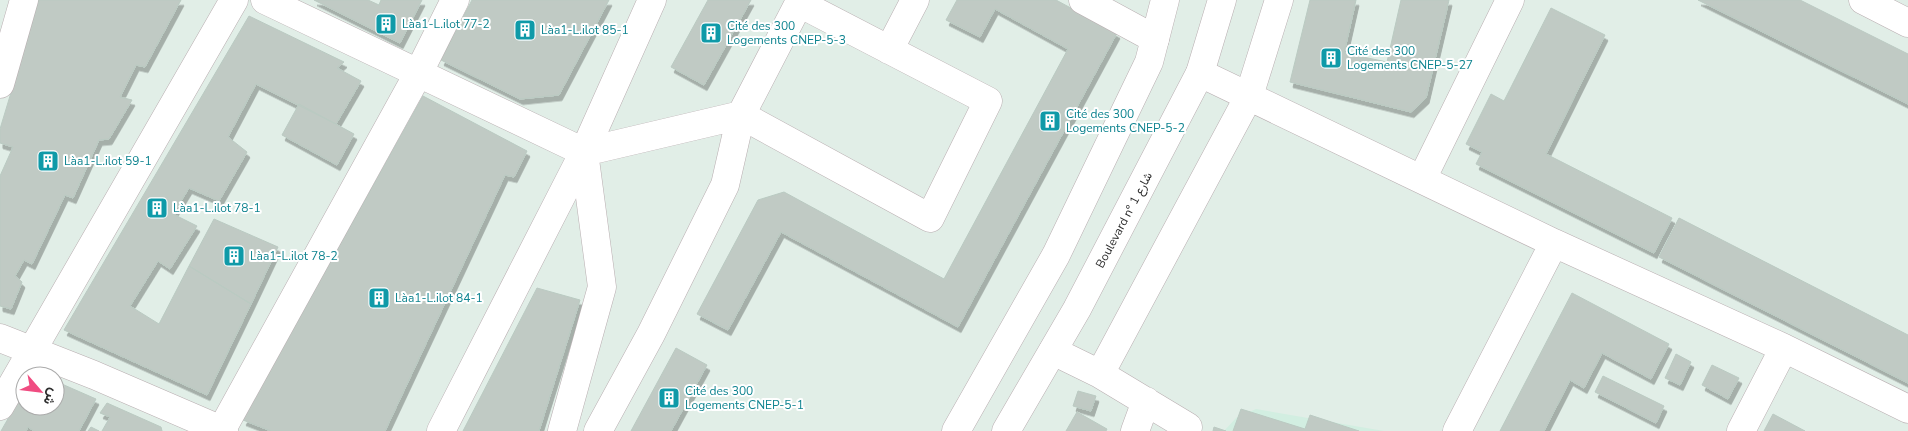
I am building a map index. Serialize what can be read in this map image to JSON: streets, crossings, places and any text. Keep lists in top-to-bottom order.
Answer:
{
  "streets": {
    "street": ["Boulevard n° شارع 1"]
  },
  "places": {
    "building": [
      "Làa1-L.ilot 77-2",
      "Làa1-L.ilot 85-1",
      "Cité des 300 Logements CNEP-5-3",
      "Cité des 300 Logements CNEP-5-27",
      "Cité des 300 Logements CNEP-5-2",
      "Làa1-L.ilot 59-1",
      "Làa1-L.ilot 78-1",
      "Làa1-L.ilot 78-2",
      "Làa1-L.ilot 84-1",
      "Cité des 300 Logements CNEP-5-1"
    ]
  },
  "north": "bottom right"
}
